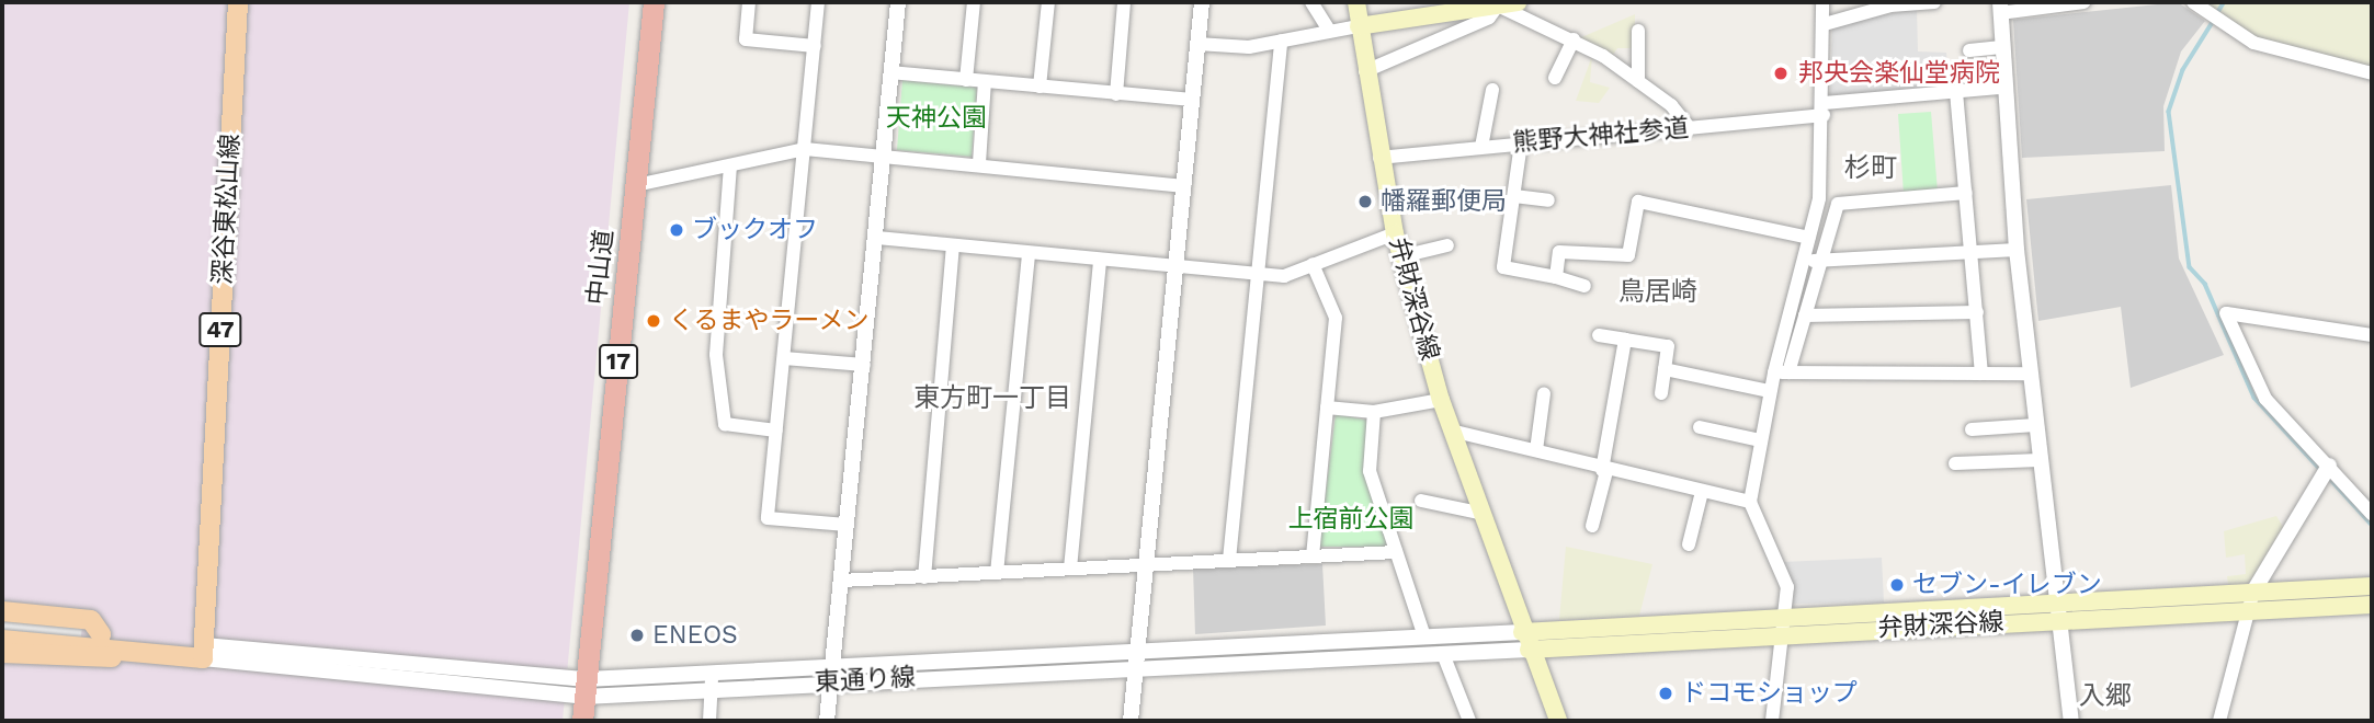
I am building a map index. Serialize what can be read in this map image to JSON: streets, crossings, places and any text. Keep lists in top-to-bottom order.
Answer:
{
  "streets": {
    "highway": ["中山道", "17"],
    "main road": ["深谷東松山線", "弁財深谷線", "47"],
    "street": ["熊野大神社参道", "東通り線"]
  },
  "crossings": [
    ["熊野大神社参道", "弁財深谷線"],
    ["深谷東松山線", "東通り線"],
    ["中山道", "東通り線"],
    ["弁財深谷線", "東通り線"]
  ],
  "districts": [
    "杉町",
    "鳥居崎",
    "東方町一丁目",
    "入郷"
  ],
  "parks": ["天神公園", "上宿前公園"],
  "places": [
    "邦央会楽仙堂病院",
    "幡羅郵便局",
    "ブックオフ",
    "くるまやラーメン",
    "セブン-イレブン",
    "ENEOS",
    "ドコモショップ"
  ]
}
